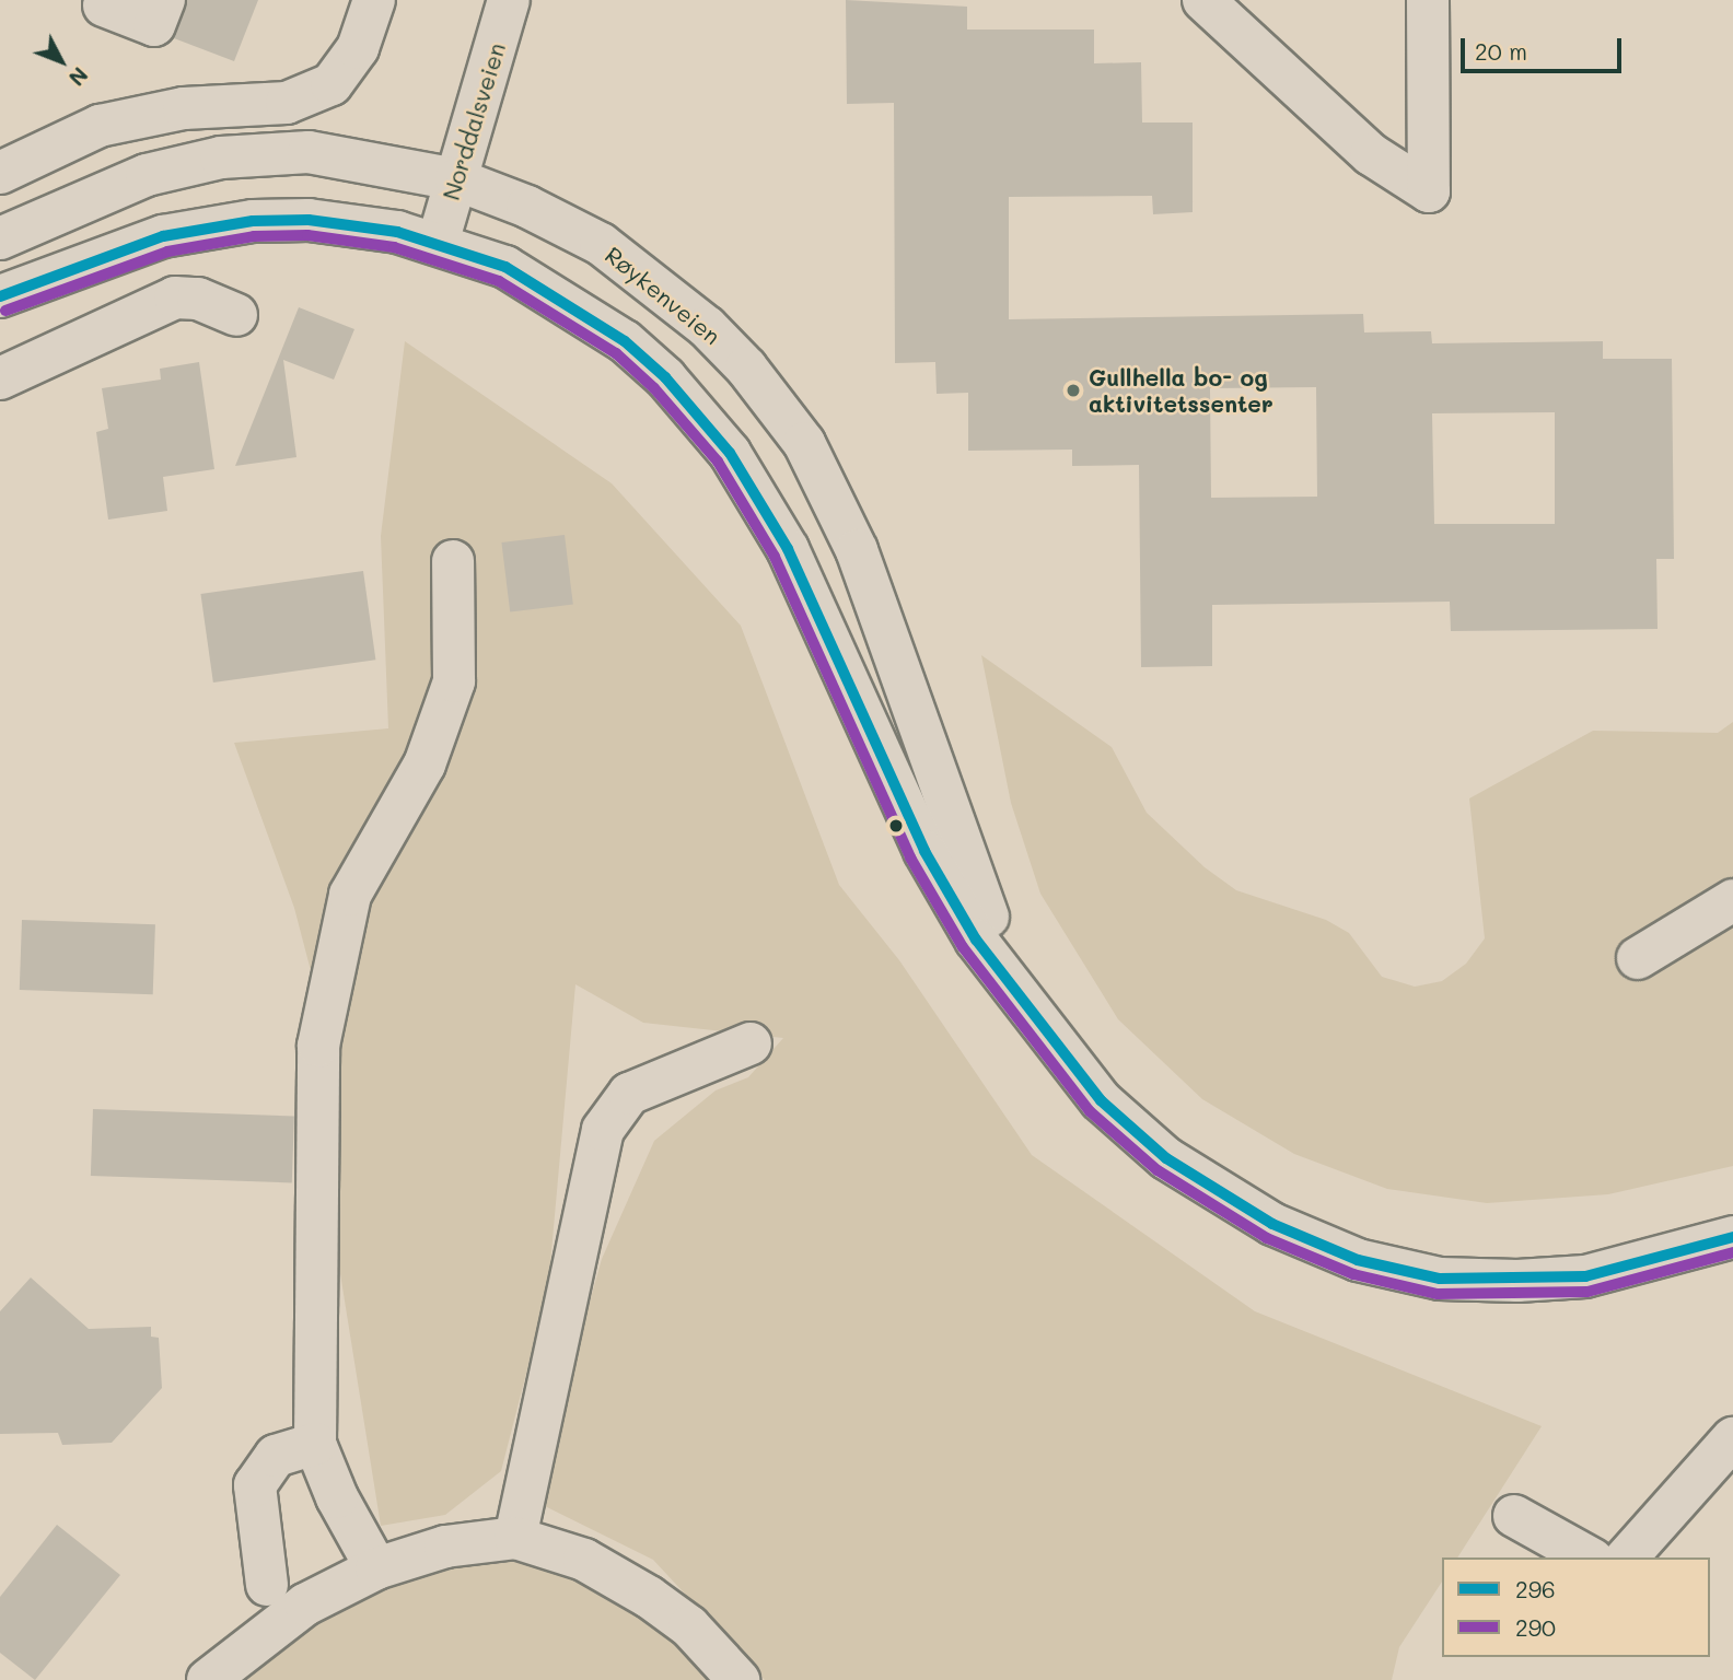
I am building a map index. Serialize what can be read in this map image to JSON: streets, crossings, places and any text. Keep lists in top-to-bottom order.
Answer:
{
  "streets": {
    "main road": ["Norddalsveien", "Røykenveien"]
  },
  "crossings": [
    ["Norddalsveien", "Røykenveien"]
  ],
  "places": ["Gullhella bo- og aktivitetssenter"],
  "lines": ["transit line 296", "transit line 290"],
  "legend": ["296", "290"],
  "scale_bar": "20 m",
  "north": "bottom right"
}
